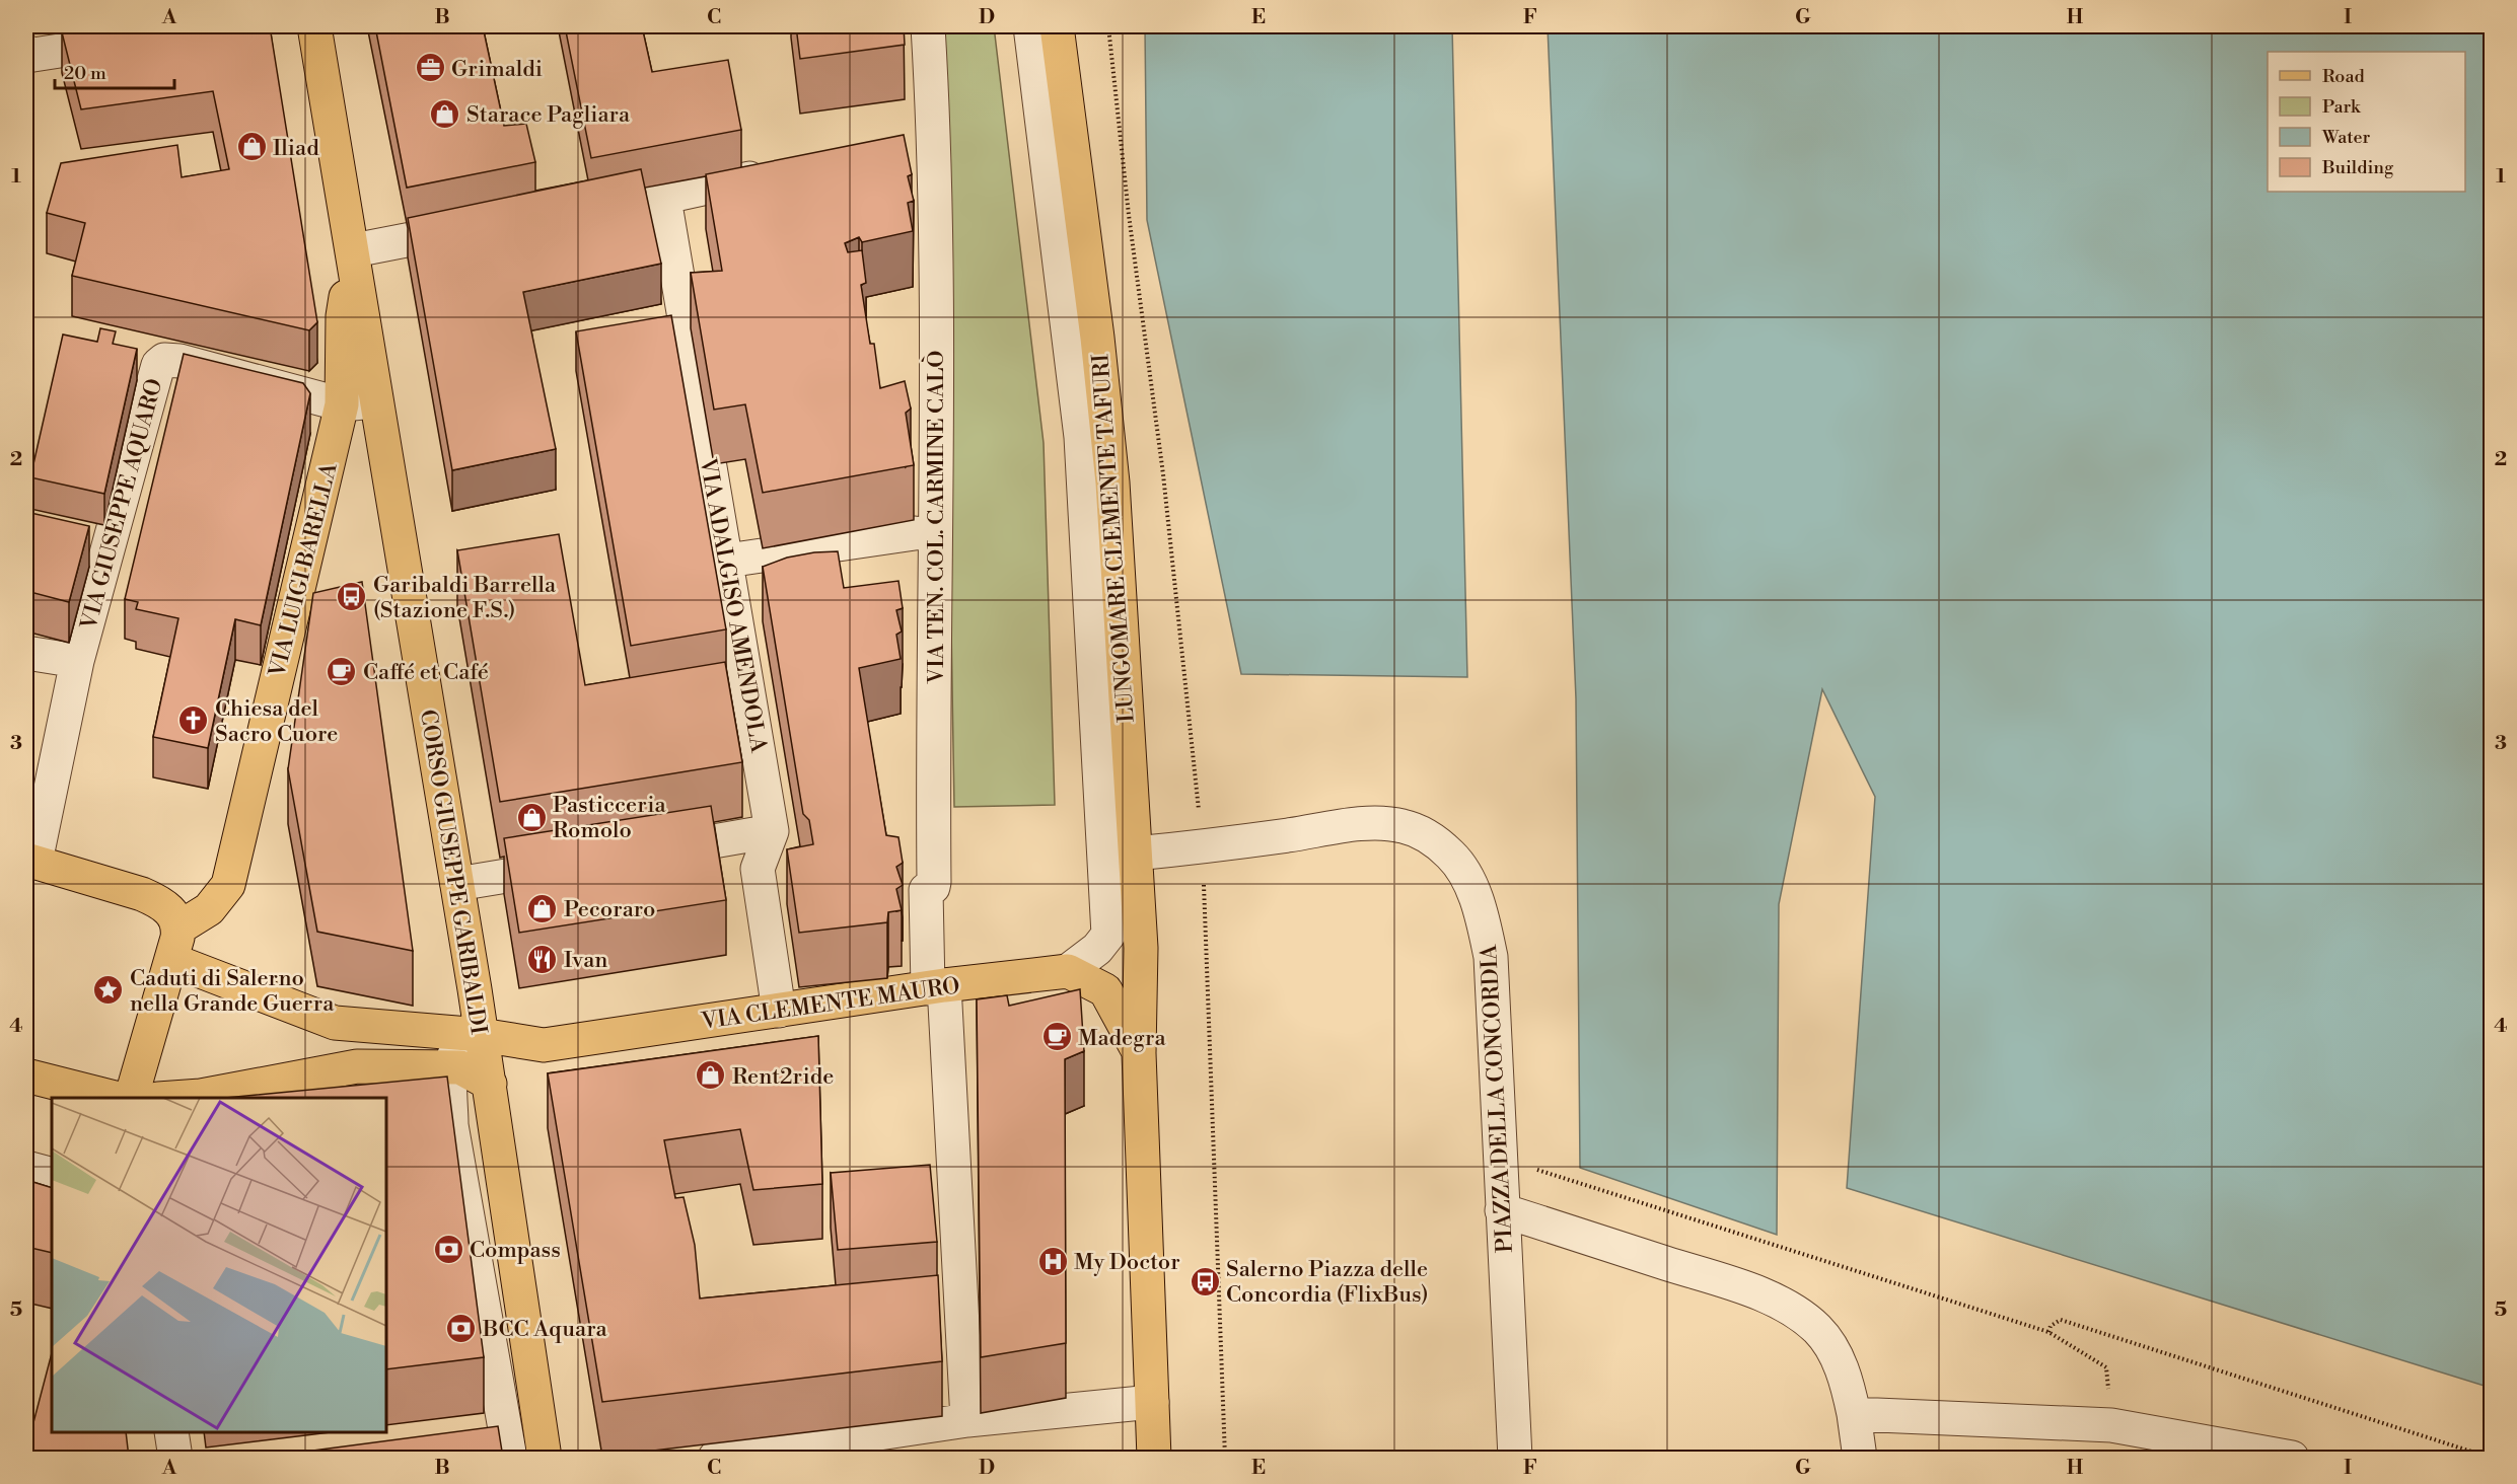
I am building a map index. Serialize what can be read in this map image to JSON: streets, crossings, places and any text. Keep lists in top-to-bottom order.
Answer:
{
  "streets": {
    "main road": [
      "LUNGOMARE CLEMENTE TAFURI",
      "VIA LUIGI BARELLA",
      "CORSO GIUSEPPE GARIBALDI",
      "VIA CLEMENTE MAURO"
    ],
    "street": [
      "VIA GIUSEPPE AQUARO",
      "VIA TEN. COL. CARMINE CALÒ",
      "VIA ADALGISO AMENDOLA",
      "PIAZZA DELLA CONCORDIA"
    ]
  },
  "crossings": [
    ["VIA GIUSEPPE AQUARO", "VIA LUIGI BARELLA"],
    ["VIA GIUSEPPE AQUARO", "CORSO GIUSEPPE GARIBALDI"],
    ["VIA TEN. COL. CARMINE CALÒ", "VIA CLEMENTE MAURO"],
    ["LUNGOMARE CLEMENTE TAFURI", "VIA CLEMENTE MAURO"],
    ["LUNGOMARE CLEMENTE TAFURI", "PIAZZA DELLA CONCORDIA"],
    ["VIA LUIGI BARELLA", "CORSO GIUSEPPE GARIBALDI"],
    ["CORSO GIUSEPPE GARIBALDI", "VIA CLEMENTE MAURO"]
  ],
  "places": {
    "office": ["Grimaldi"],
    "shop": [
      "Starace Pagliara",
      "Iliad",
      "Pasticceria Romolo",
      "Pecoraro",
      "Rent2ride"
    ],
    "bus stop": ["Garibaldi Barrella (Stazione F.S.)", "Salerno Piazza delle Concordia (FlixBus)"],
    "cafe": ["Caffé et Café", "Madegra"],
    "church": ["Chiesa del Sacro Cuore"],
    "restaurant": ["Ivan"],
    "place": ["Caduti di Salerno nella Grande Guerra"],
    "bank": ["Compass", "BCC Aquara"],
    "hospital": ["My Doctor"]
  },
  "legend": [
    "Road",
    "Park",
    "Water",
    "Building"
  ],
  "scale_bar": "20 m",
  "grid": {
    "columns": [
      "A",
      "B",
      "C",
      "D",
      "E",
      "F",
      "G",
      "H",
      "I"
    ],
    "rows": [
      "1",
      "2",
      "3",
      "4",
      "5"
    ]
  }
}
